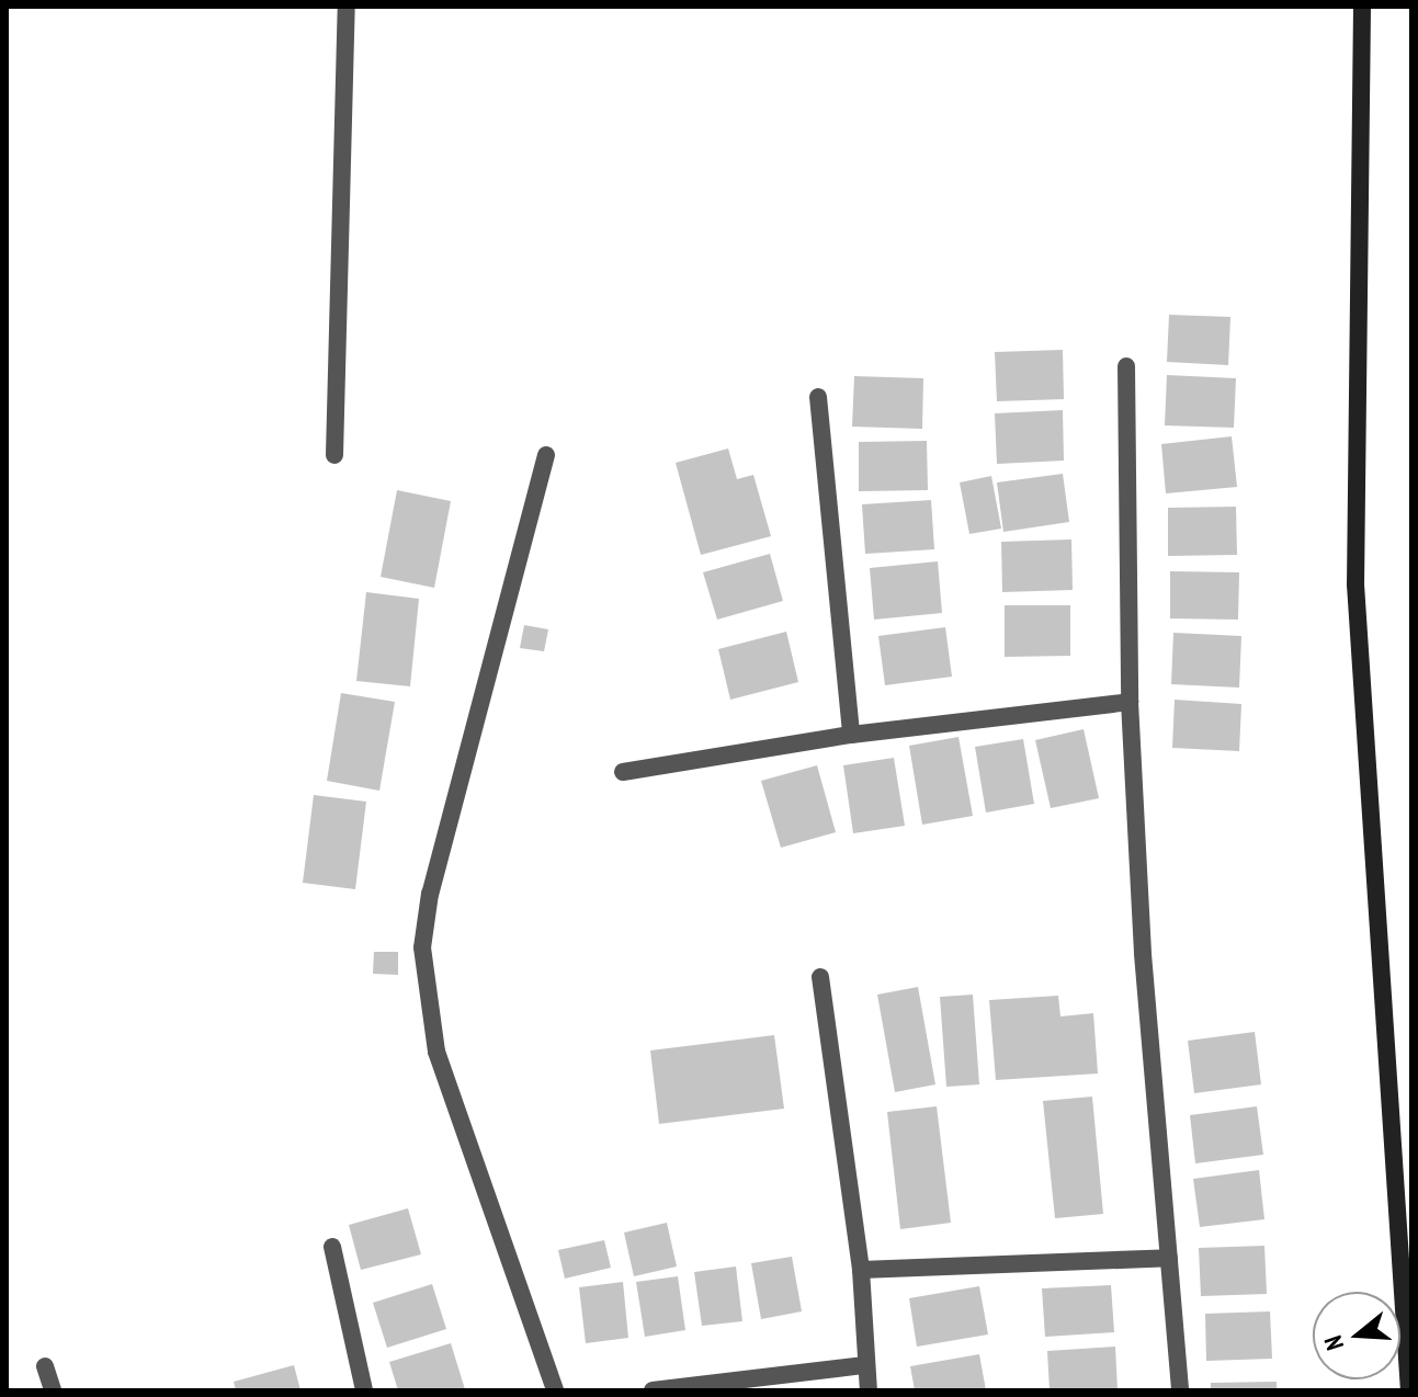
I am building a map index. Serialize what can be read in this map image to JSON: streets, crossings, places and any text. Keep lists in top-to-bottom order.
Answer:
{
  "north": "left"
}
